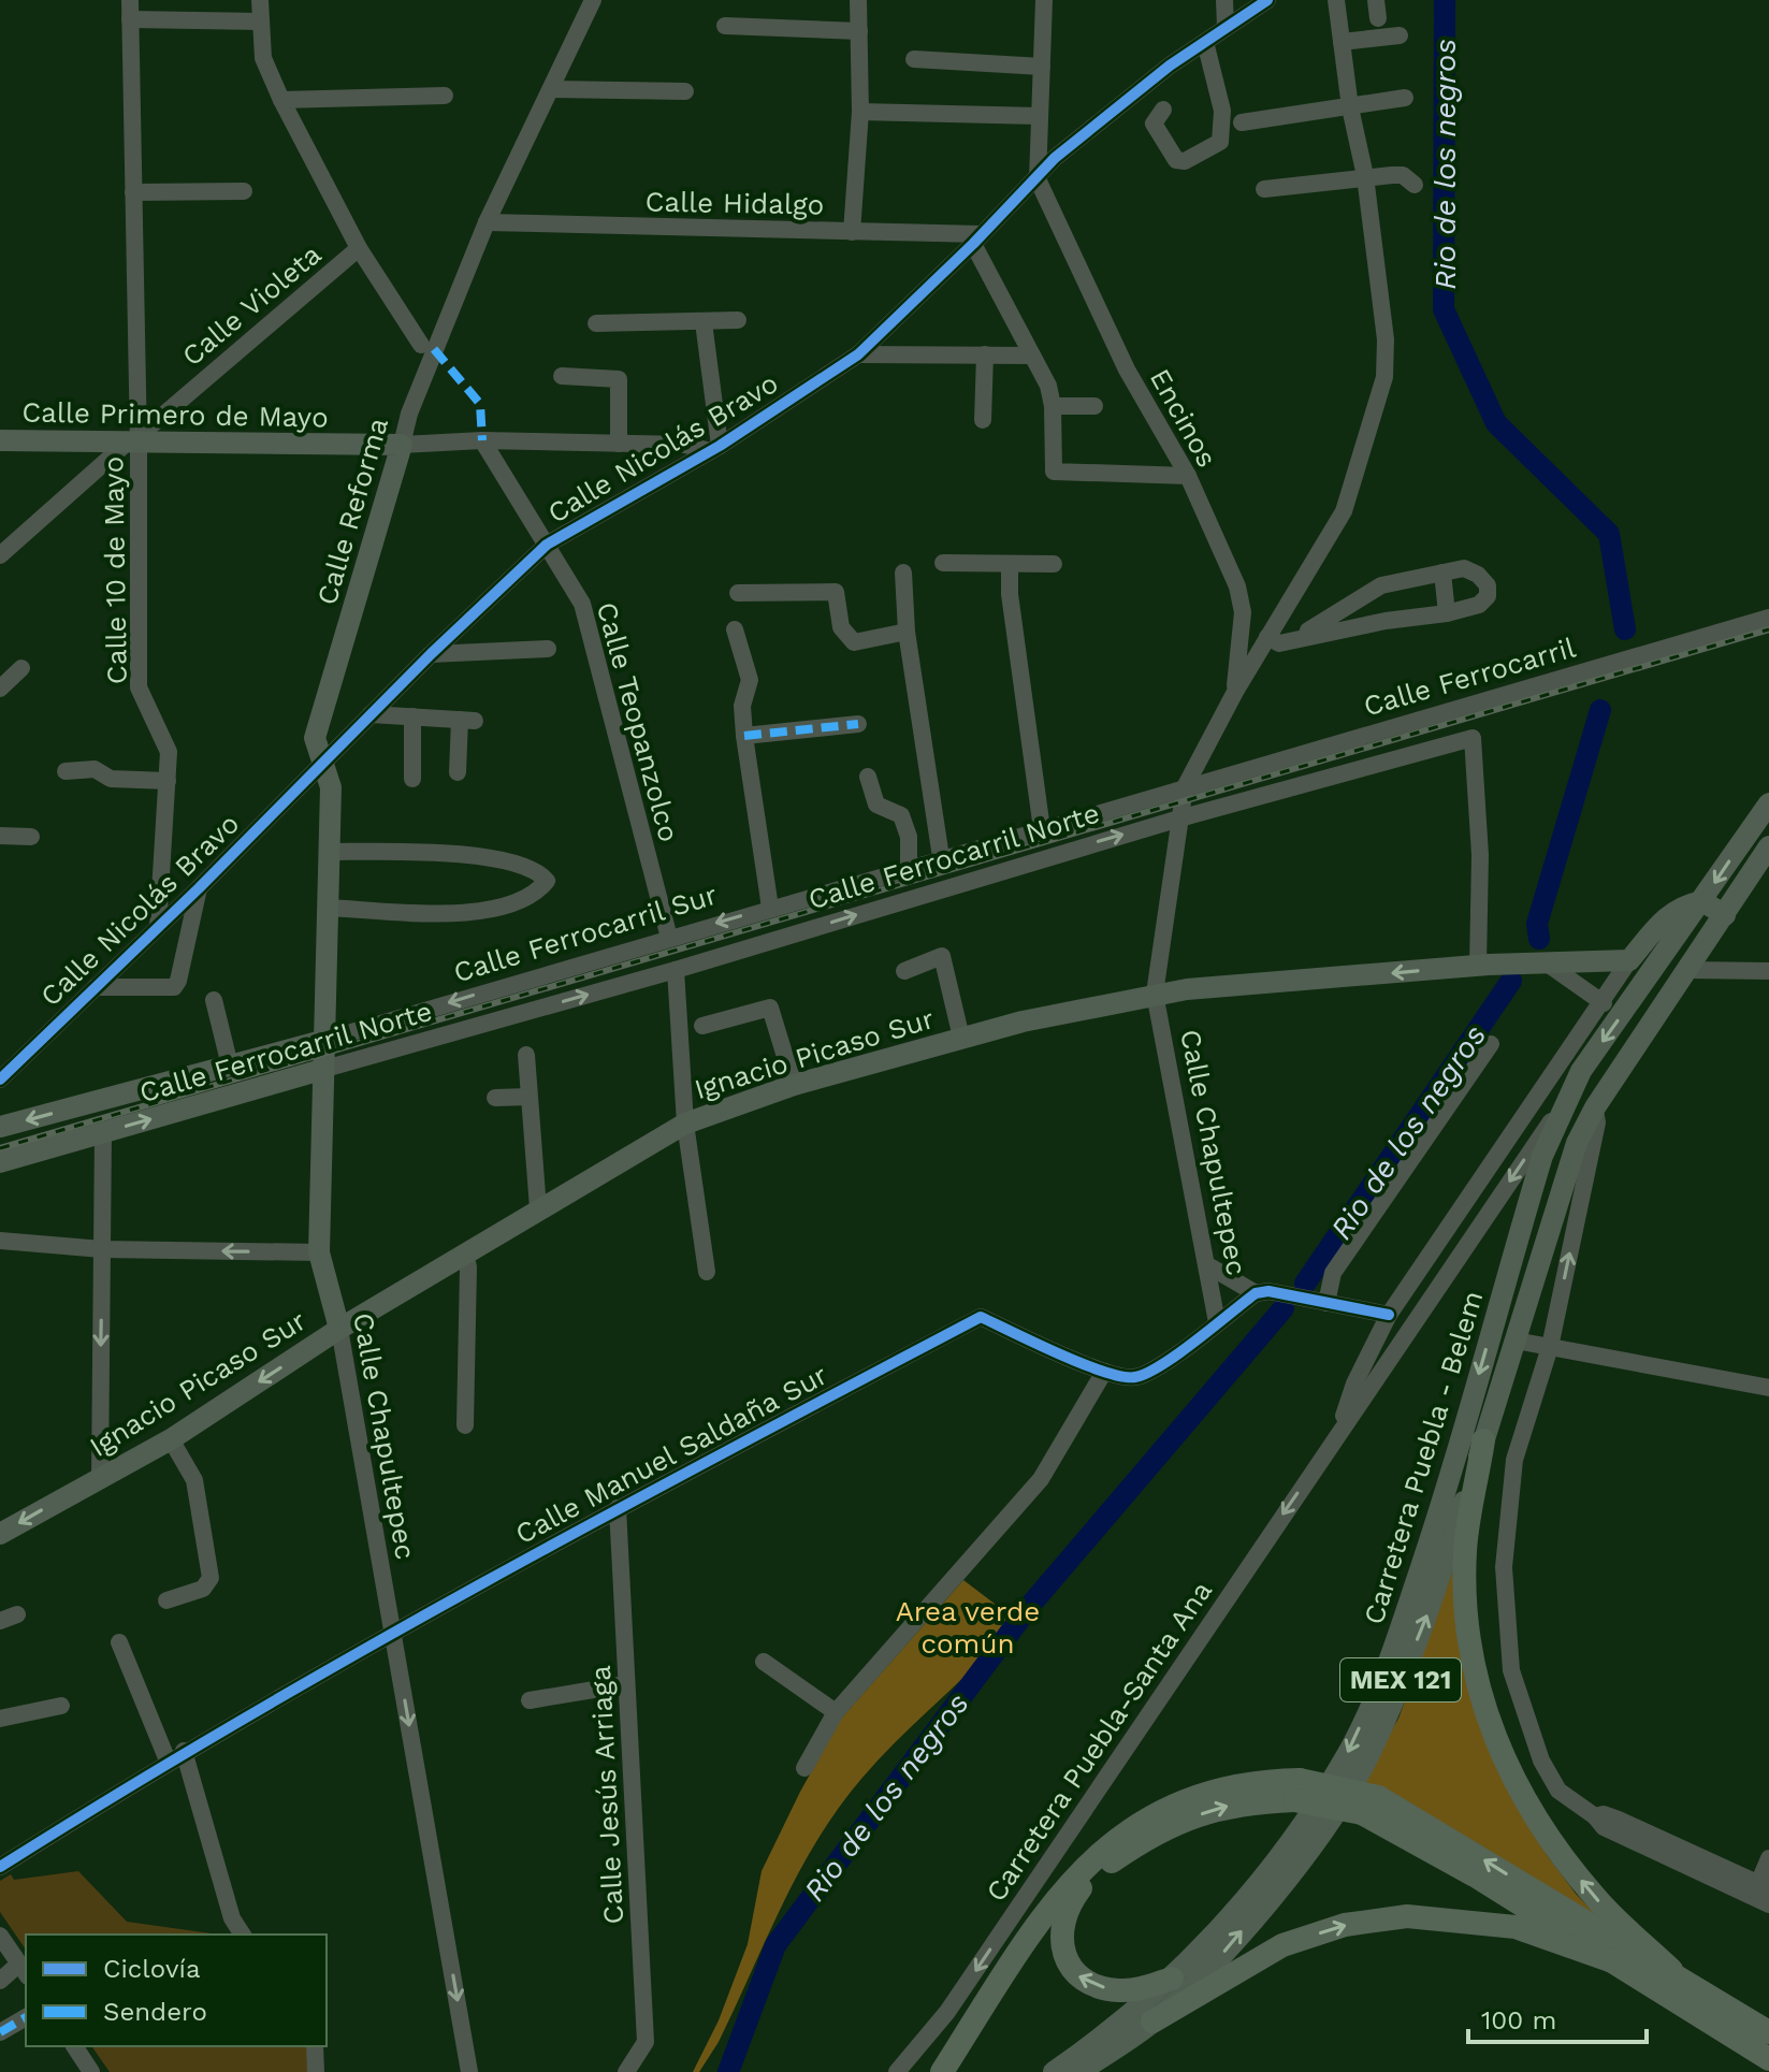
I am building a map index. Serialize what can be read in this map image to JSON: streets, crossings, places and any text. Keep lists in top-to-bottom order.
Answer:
{
  "streets": {
    "main road": [
      "Calle Primero de Mayo",
      "Calle Reforma",
      "Calle Ferrocarril Norte",
      "Calle Ferrocarril Sur",
      "Ignacio Picaso Sur",
      "Calle Chapultepec",
      "Carretera Puebla - Belem",
      "MEX 121"
    ],
    "street": [
      "Calle Hidalgo",
      "Calle Violeta",
      "Encinos",
      "Calle Nicolás Bravo",
      "Calle 10 de Mayo",
      "Calle Ferrocarril",
      "Calle Teopanzolco",
      "Calle Manuel Saldaña Sur",
      "Carretera Puebla-Santa Ana",
      "Calle Jesús Arriaga"
    ]
  },
  "crossings": [
    ["Calle Hidalgo", "Calle Nicolás Bravo"],
    ["Calle Hidalgo", "Calle Reforma"],
    ["Calle Violeta", "Calle Primero de Mayo"],
    ["Calle Violeta", "Calle 10 de Mayo"],
    ["Calle Primero de Mayo", "Calle Nicolás Bravo"],
    ["Calle Primero de Mayo", "Calle Reforma"],
    ["Calle Primero de Mayo", "Calle 10 de Mayo"],
    ["Calle Primero de Mayo", "Calle Teopanzolco"],
    ["Encinos", "Calle Nicolás Bravo"],
    ["Encinos", "Calle Chapultepec"],
    ["Calle Nicolás Bravo", "Calle Reforma"],
    ["Calle Nicolás Bravo", "Calle 10 de Mayo"],
    ["Calle Nicolás Bravo", "Calle Teopanzolco"],
    ["Calle Reforma", "Calle Ferrocarril Norte"],
    ["Calle Reforma", "Calle Ferrocarril Sur"],
    ["Calle Reforma", "Calle Chapultepec"],
    ["Calle Ferrocarril", "Calle Ferrocarril Sur"],
    ["Calle Ferrocarril", "Calle Chapultepec"],
    ["Calle Teopanzolco", "Calle Ferrocarril Sur"],
    ["Calle Ferrocarril Norte", "Calle Chapultepec"],
    ["Calle Ferrocarril Sur", "Calle Chapultepec"],
    ["Ignacio Picaso Sur", "Calle Chapultepec"],
    ["Calle Chapultepec", "Calle Manuel Saldaña Sur"],
    ["Calle Manuel Saldaña Sur", "Calle Jesús Arriaga"],
    ["Carretera Puebla - Belem", "Carretera Puebla-Santa Ana"]
  ],
  "one_way": ["Calle Ferrocarril Norte", "Ignacio Picaso Sur"],
  "water": ["Rio de los negros"],
  "parks": ["Area verde común"],
  "legend": ["Ciclovía", "Sendero"],
  "scale_bar": "100 m"
}
